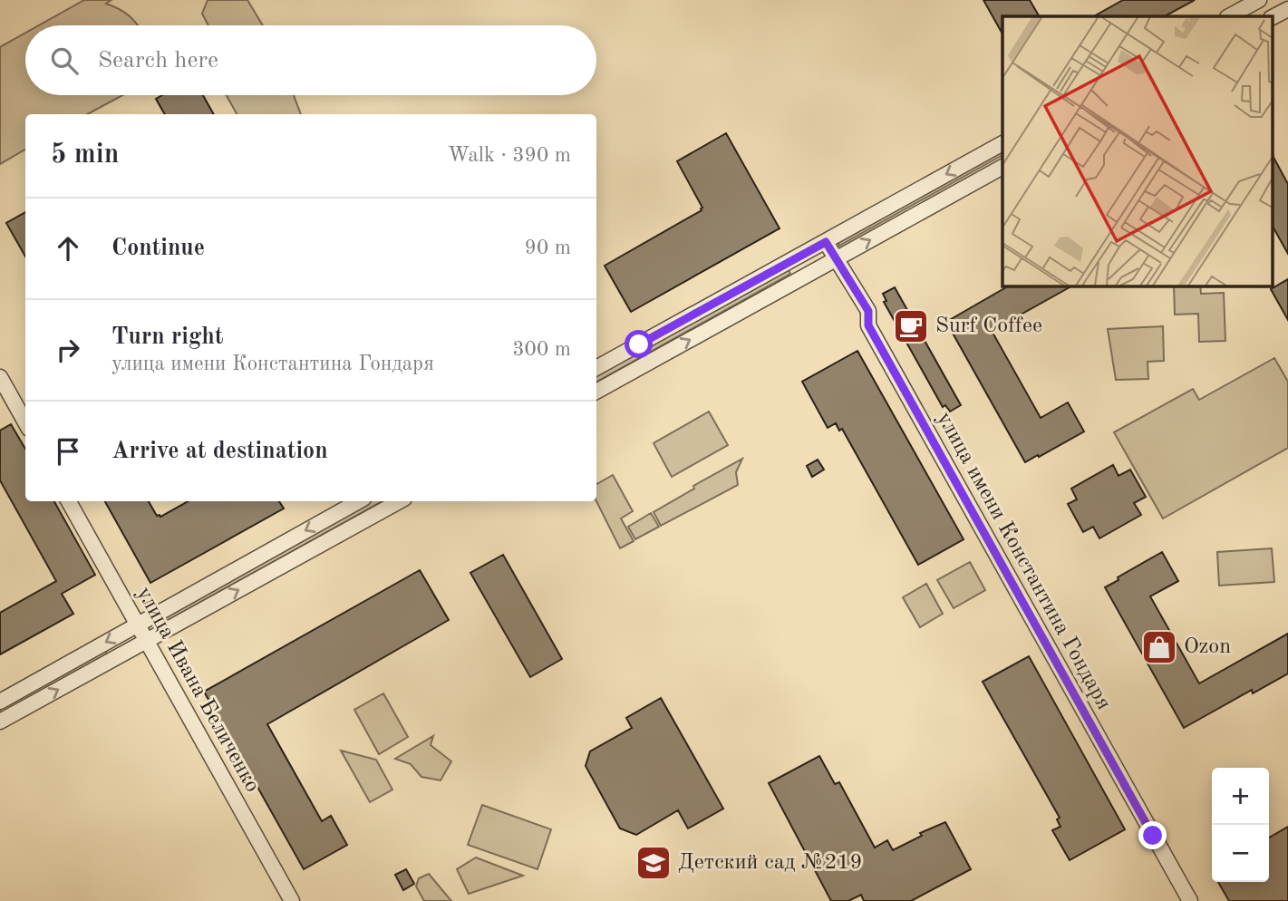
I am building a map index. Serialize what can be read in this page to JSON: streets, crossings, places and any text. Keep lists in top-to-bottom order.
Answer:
{
  "streets": {
    "street": ["улица имени Константина Гондаря", "улица Ивана Беличенко"]
  },
  "places": {
    "cafe": ["Surf Coffee"],
    "shop": ["Ozon"],
    "school or university": ["Детский сад №219"]
  },
  "page": {
    "search": "Search here",
    "heading": ["5 min", "Walk · 390 m"],
    "list": [
      ["Continue", "90 m"],
      ["Turn right", "улица имени Константина Гондаря", "300 m"],
      "Arrive at destination"
    ],
    "map_buttons": ["+", "−"]
  }
}
